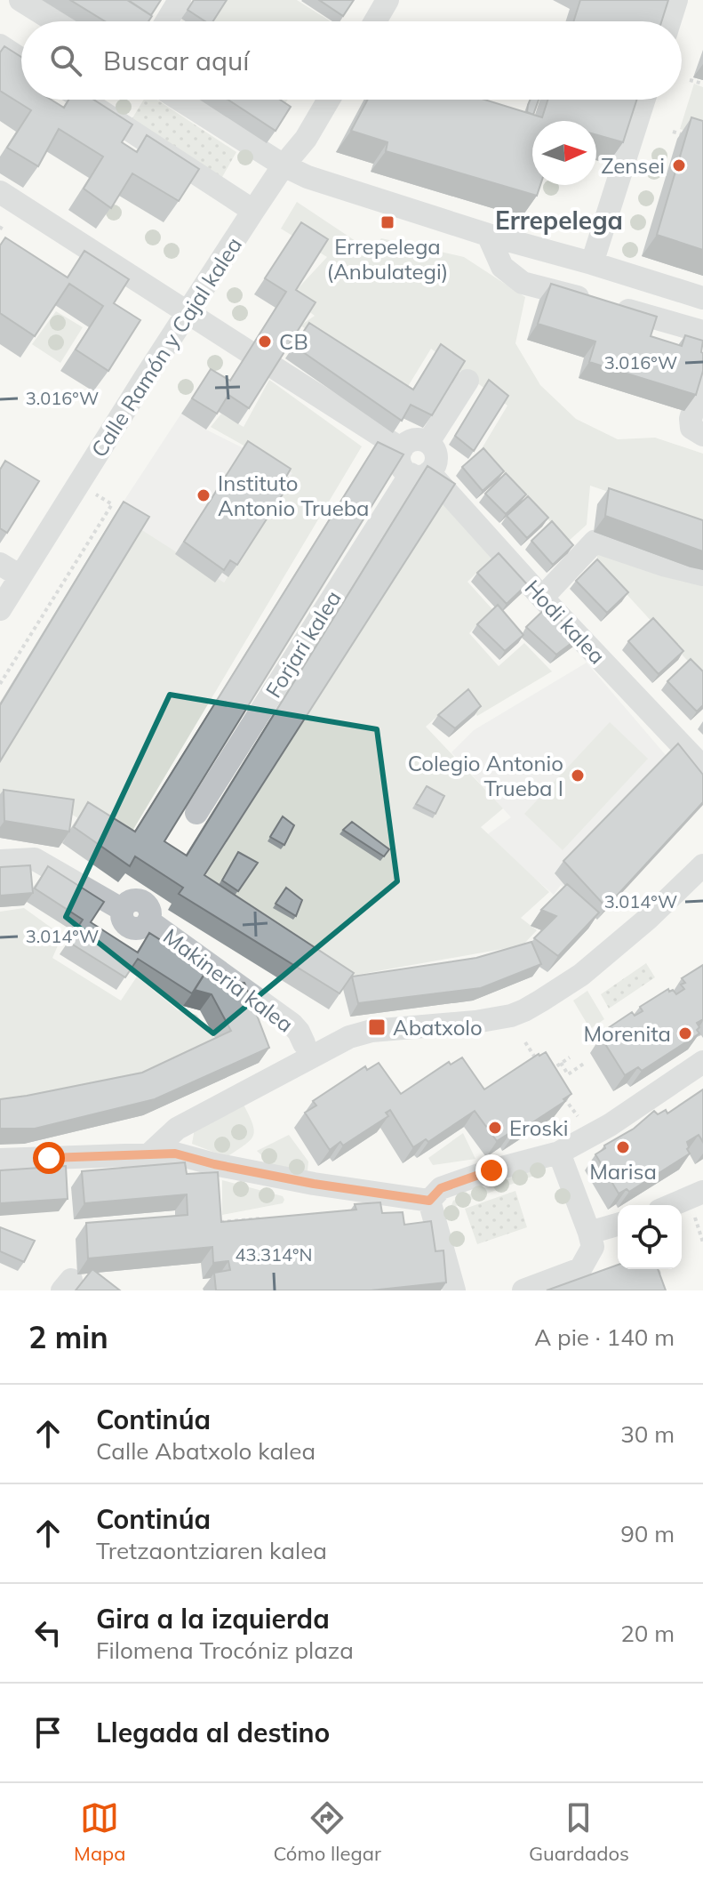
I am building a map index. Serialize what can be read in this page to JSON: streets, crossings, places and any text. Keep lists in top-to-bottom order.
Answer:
{
  "streets": {
    "street": [
      "Calle Ramón y Cajal kalea",
      "Hodi kalea",
      "Forjari kalea",
      "Makineria kalea"
    ]
  },
  "crossings": [
    ["Hodi kalea", "Forjari kalea"]
  ],
  "districts": ["Errepelega"],
  "places": {
    "other": [
      "Zensei",
      "CB",
      "Instituto Antonio Trueba",
      "Colegio Antonio Trueba I",
      "Morenita",
      "Eroski",
      "Marisa"
    ],
    "transit": ["Errepelega (Anbulategi)", "Abatxolo"]
  },
  "north": "right",
  "page": {
    "search": "Buscar aquí",
    "heading": ["2 min", "A pie · 140 m"],
    "list": [
      ["Continúa", "Calle Abatxolo kalea", "30 m"],
      ["Continúa", "Tretzaontziaren kalea", "90 m"],
      ["Gira a la izquierda", "Filomena Trocóniz plaza", "20 m"],
      "Llegada al destino"
    ],
    "nav": ["Mapa", "Cómo llegar", "Guardados"]
  },
  "coordinates": ["3.016°W", "3.014°W", "43.314°N"]
}
